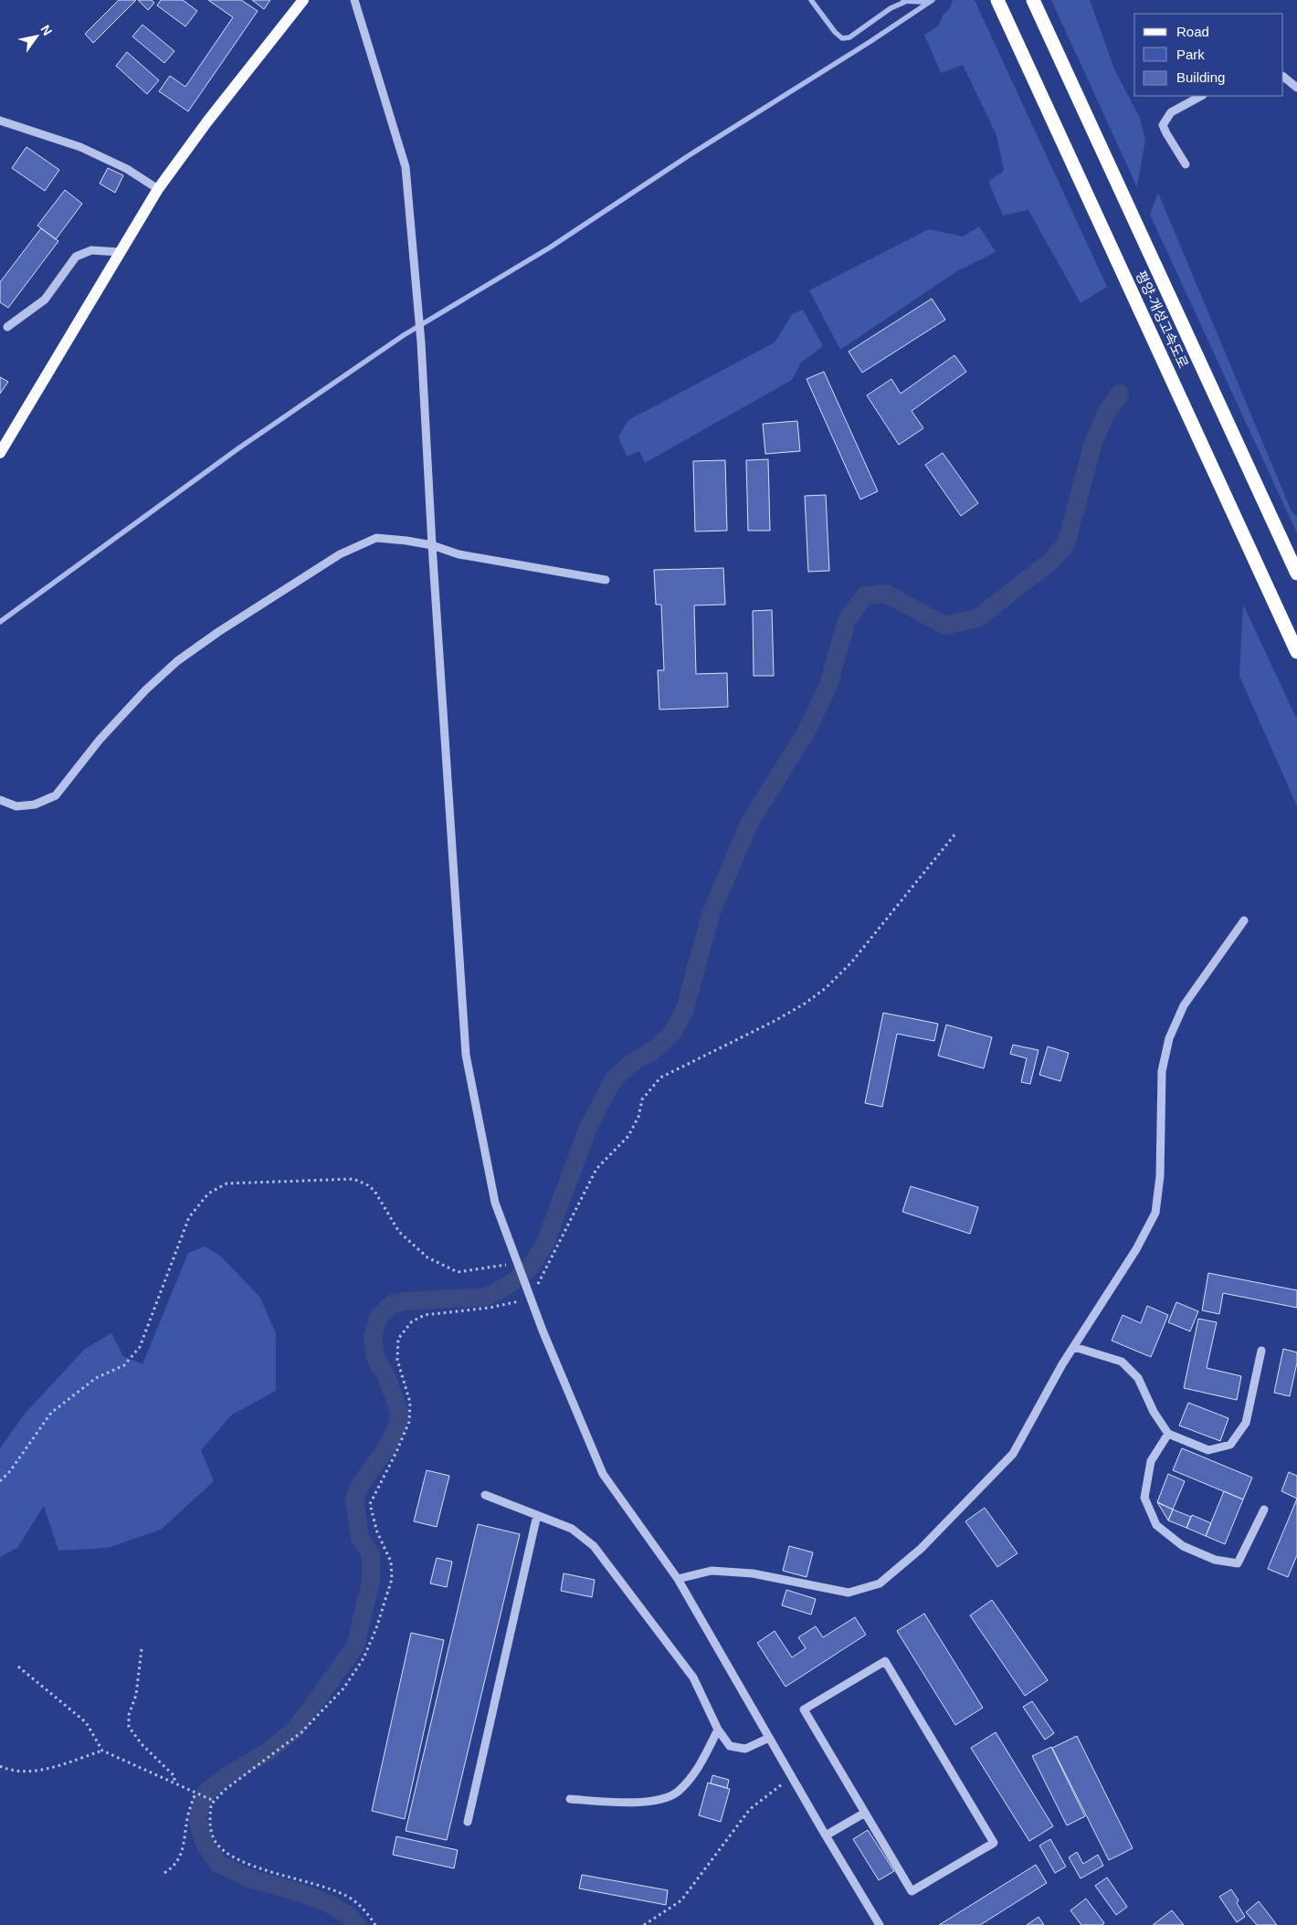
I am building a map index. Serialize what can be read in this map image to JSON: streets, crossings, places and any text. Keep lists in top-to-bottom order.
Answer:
{
  "streets": {
    "highway": ["평양-개성고속도로"]
  },
  "legend": ["Road", "Park", "Building"],
  "north": "top right"
}
